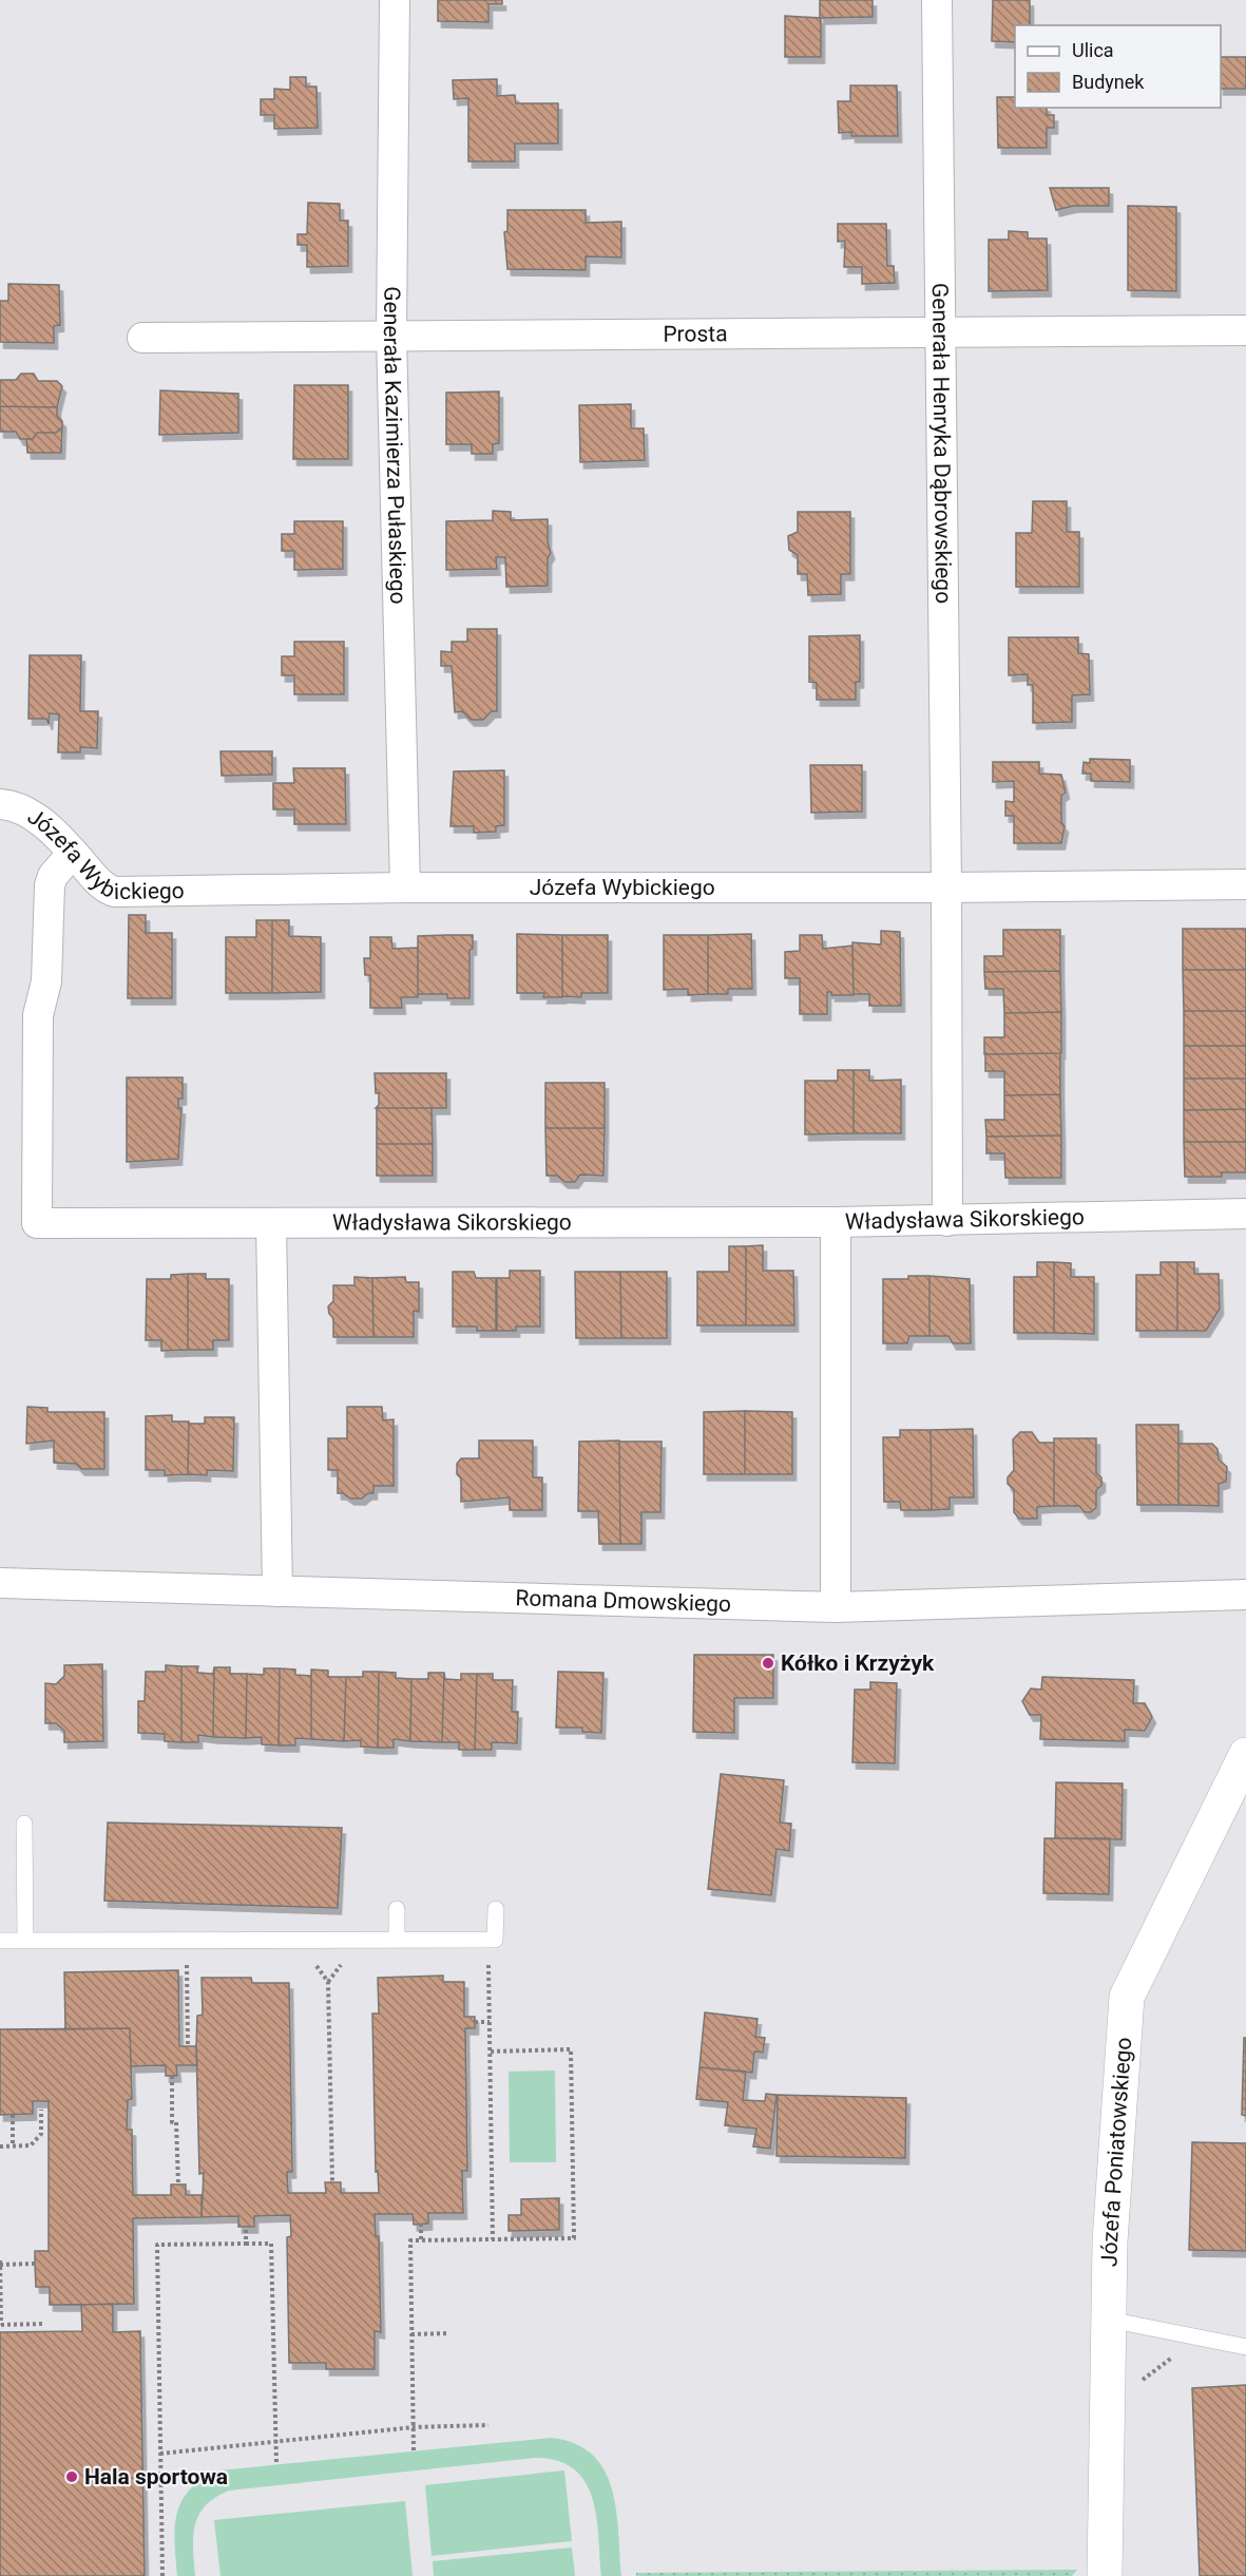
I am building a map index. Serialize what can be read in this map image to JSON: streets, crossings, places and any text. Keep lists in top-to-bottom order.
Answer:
{
  "streets": {
    "street": [
      "Prosta",
      "Generała Kazimierza Pułaskiego",
      "Generała Henryka Dąbrowskiego",
      "Józefa Wybickiego",
      "Władysława Sikorskiego",
      "Romana Dmowskiego",
      "Józefa Poniatowskiego"
    ]
  },
  "crossings": [
    ["Prosta", "Generała Kazimierza Pułaskiego"],
    ["Prosta", "Generała Henryka Dąbrowskiego"],
    ["Generała Kazimierza Pułaskiego", "Józefa Wybickiego"],
    ["Generała Henryka Dąbrowskiego", "Józefa Wybickiego"],
    ["Józefa Wybickiego", "Władysława Sikorskiego"]
  ],
  "places": ["Kółko i Krzyżyk", "Hala sportowa"],
  "legend": ["Ulica", "Budynek"]
}
